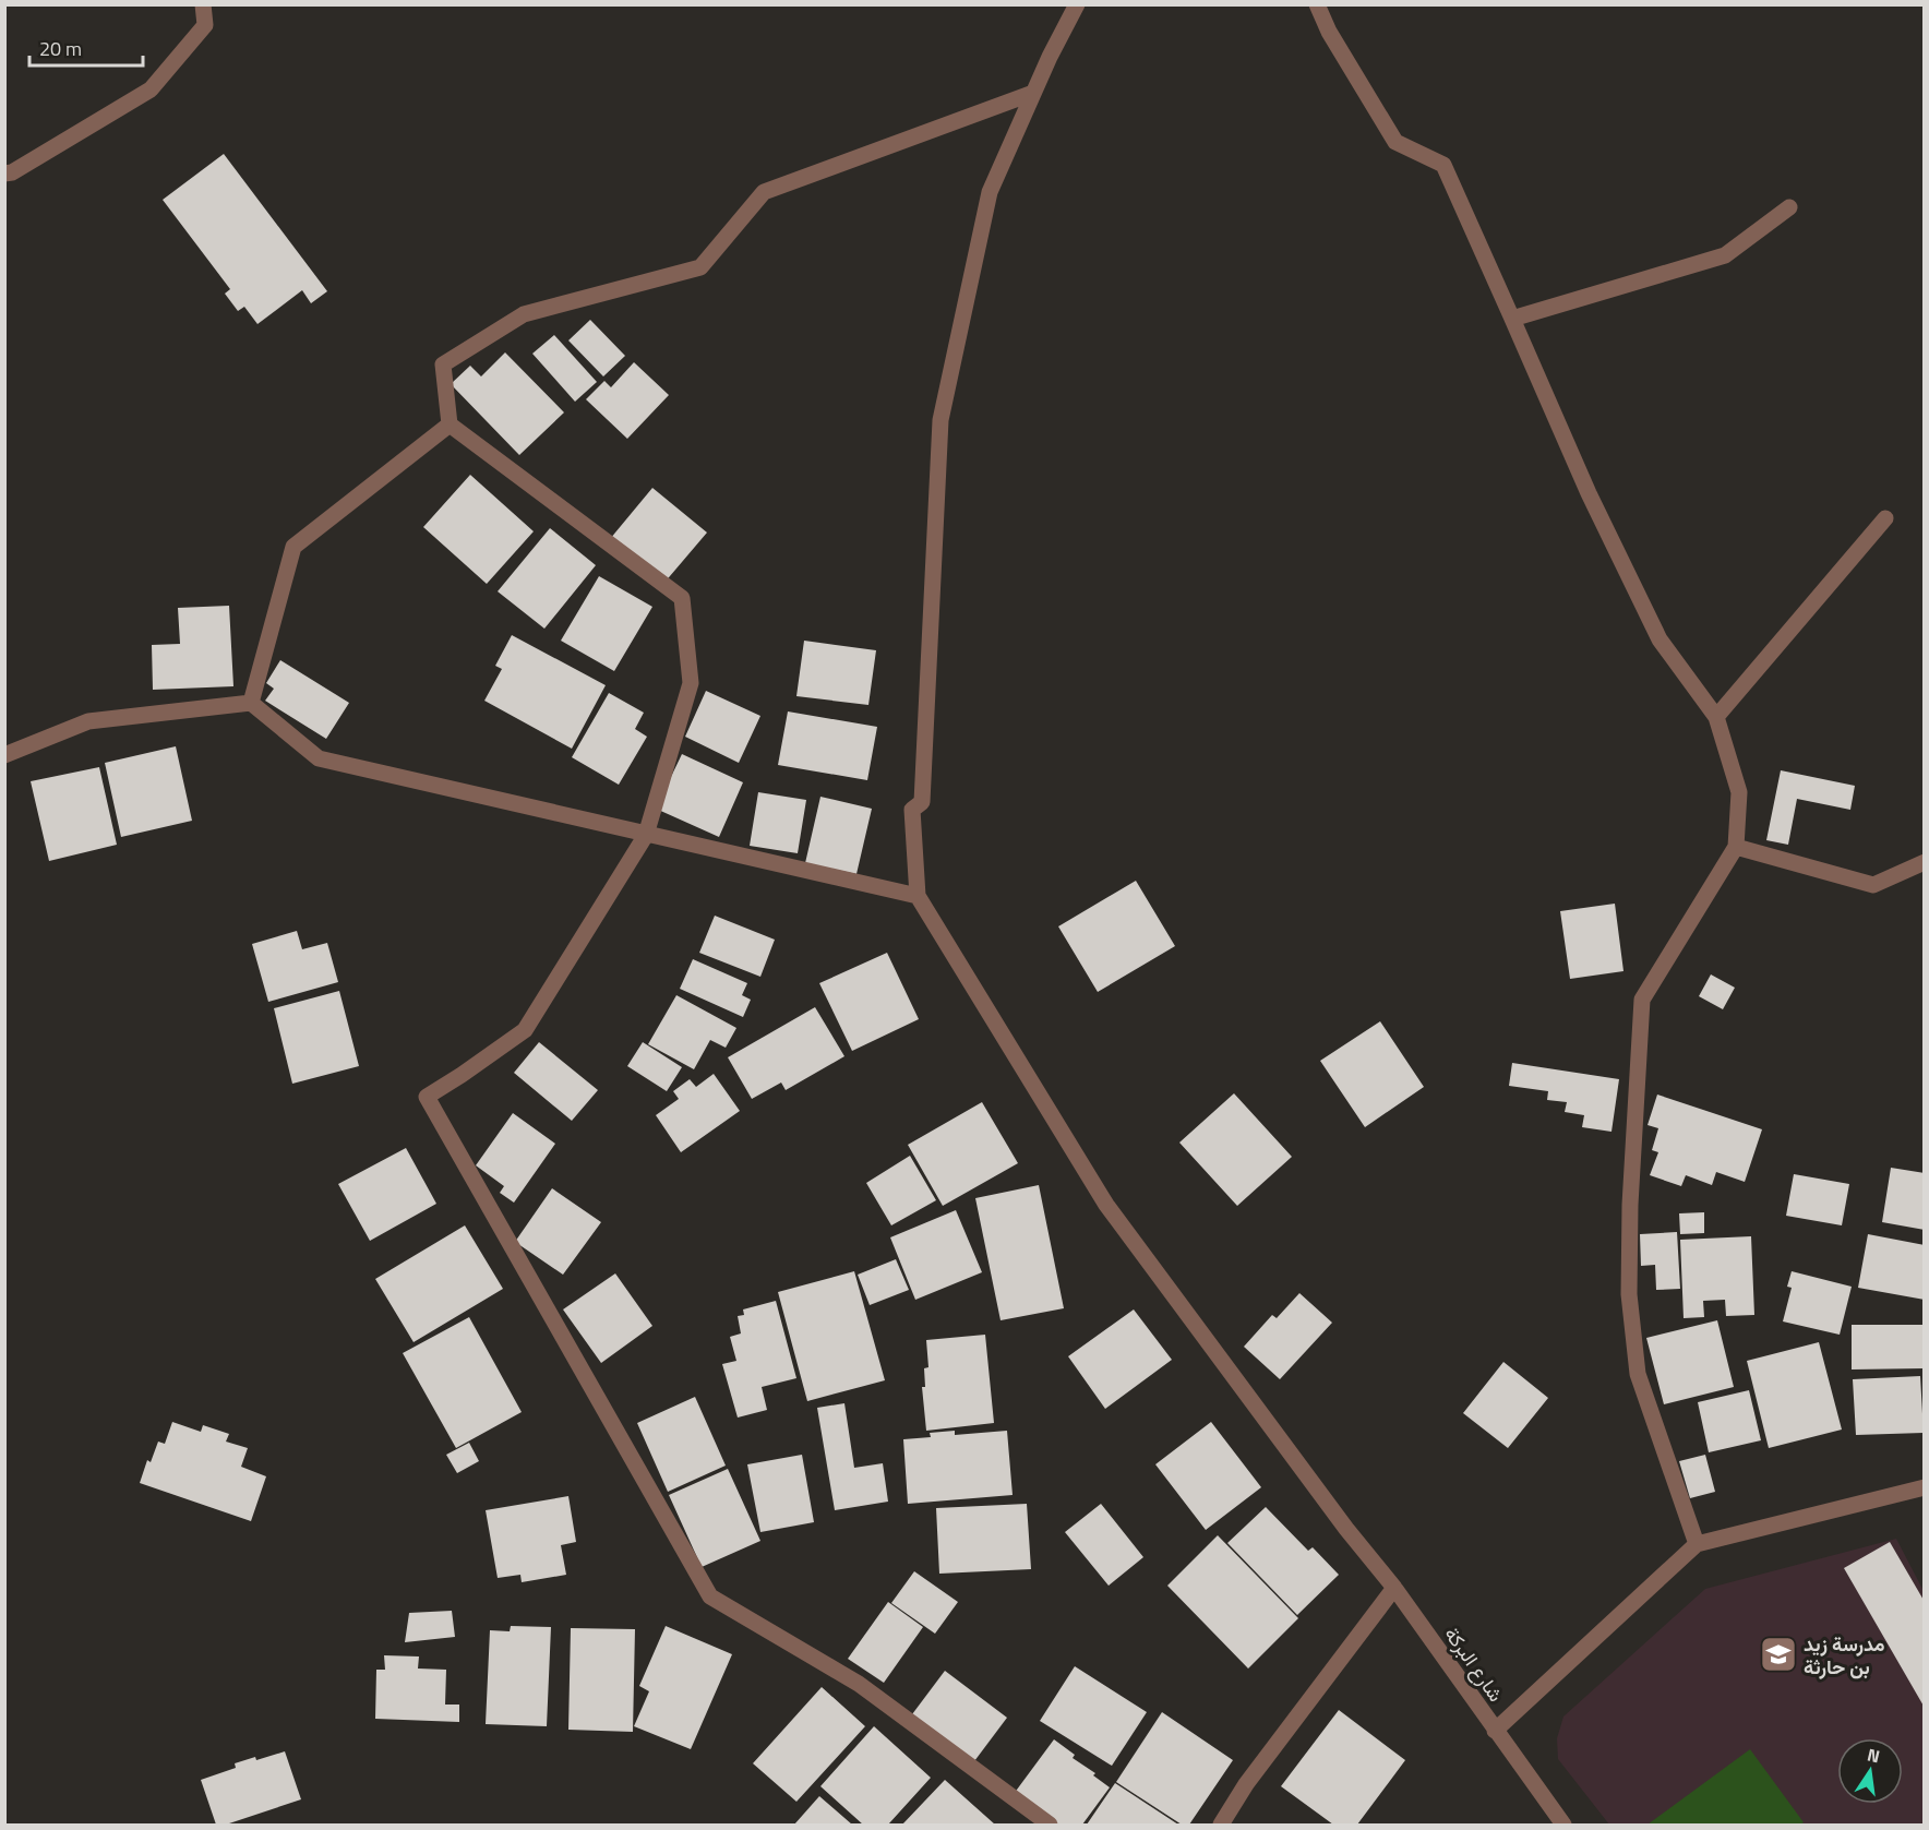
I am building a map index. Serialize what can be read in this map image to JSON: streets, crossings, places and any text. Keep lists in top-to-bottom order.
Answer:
{
  "streets": {
    "street": ["شارع البركة"]
  },
  "places": {
    "school or university": ["مدرسة زيد بن حارثة"]
  },
  "scale_bar": "20 m",
  "north": "top"
}
